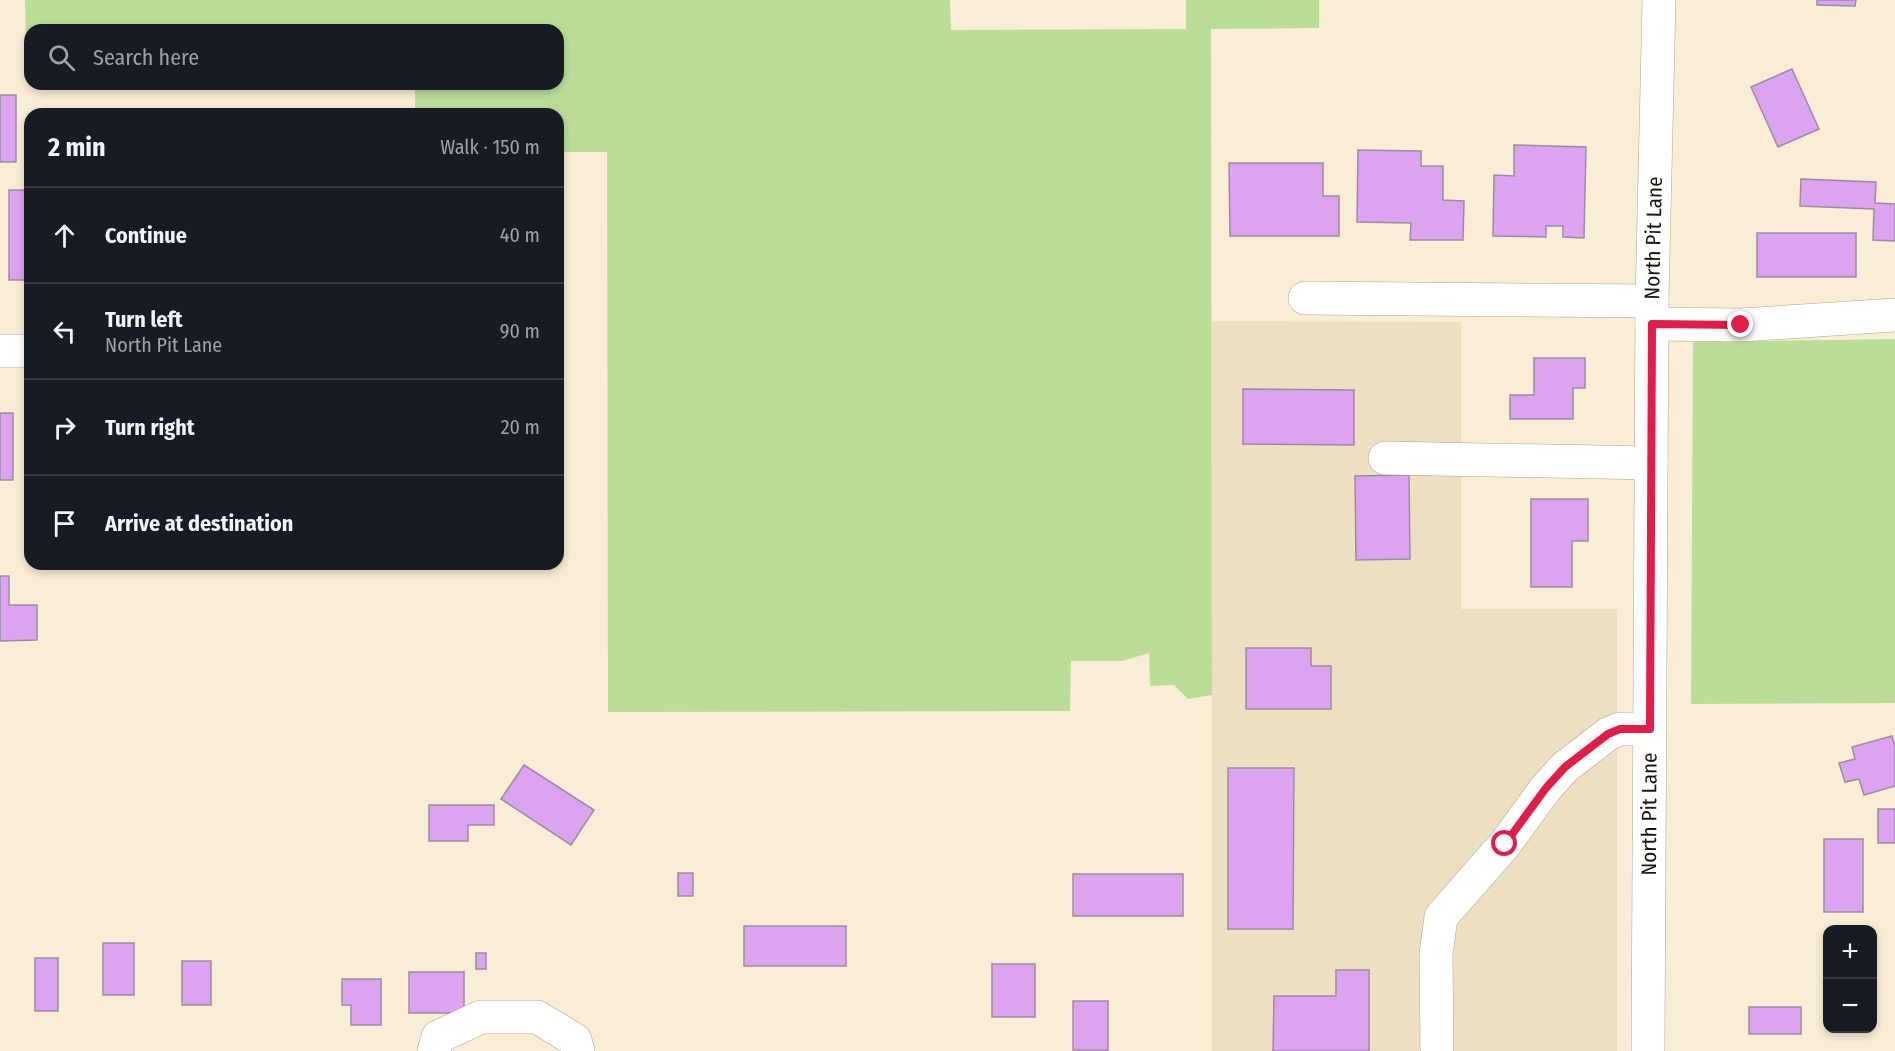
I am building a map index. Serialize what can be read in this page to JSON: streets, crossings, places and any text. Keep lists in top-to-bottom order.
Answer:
{
  "streets": {
    "street": ["North Pit Lane"]
  },
  "page": {
    "search": "Search here",
    "heading": ["2 min", "Walk · 150 m"],
    "list": [
      ["Continue", "40 m"],
      ["Turn left", "North Pit Lane", "90 m"],
      ["Turn right", "20 m"],
      "Arrive at destination"
    ],
    "map_buttons": ["+", "−"]
  }
}
